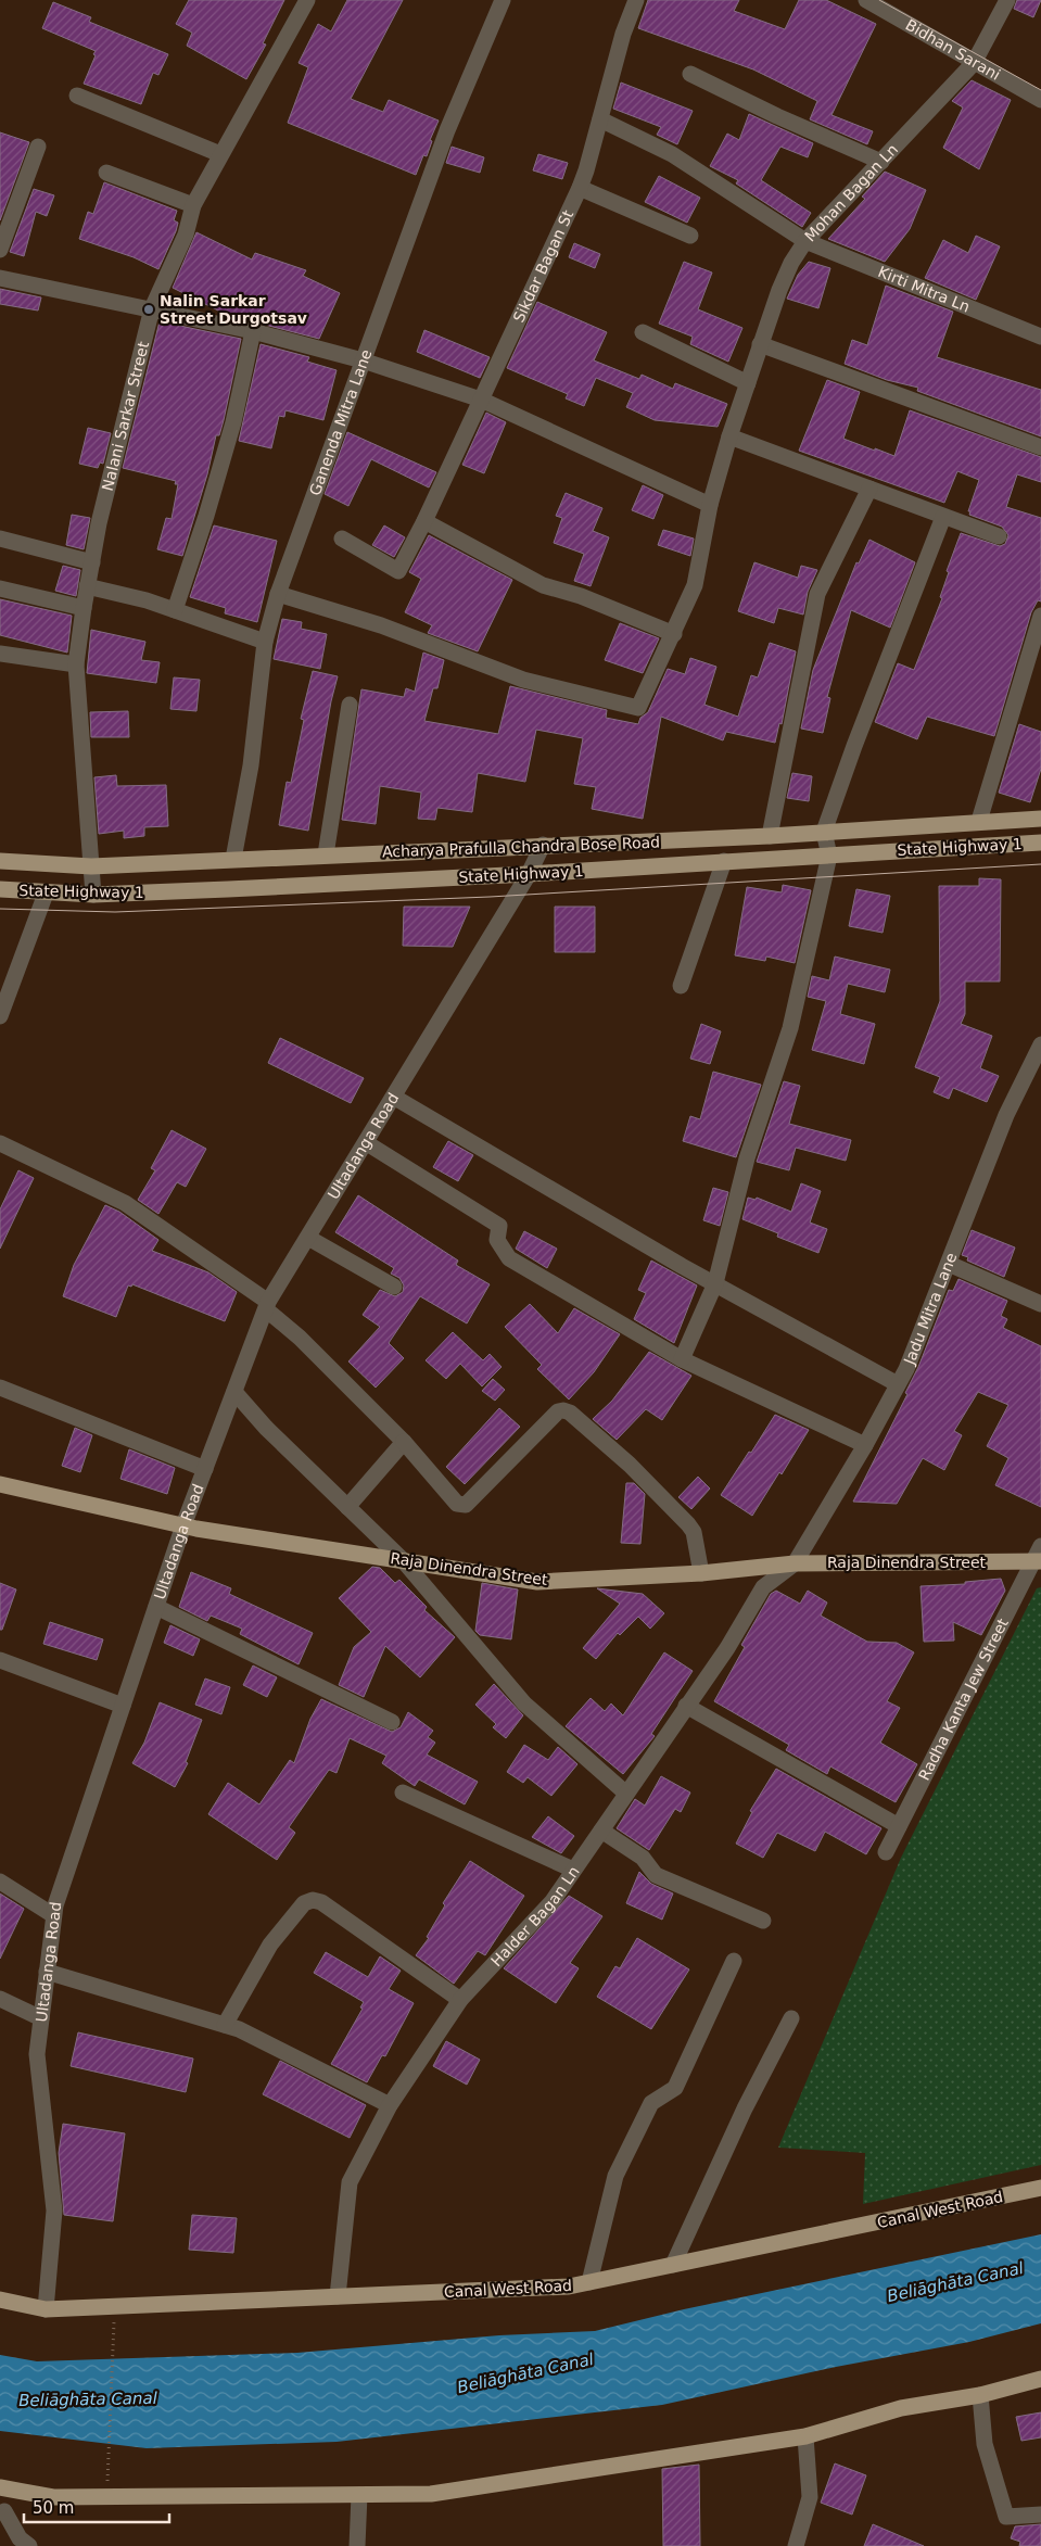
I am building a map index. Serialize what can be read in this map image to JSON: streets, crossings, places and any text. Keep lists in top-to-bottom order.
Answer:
{
  "streets": {
    "main road": [
      "Acharya Prafulla Chandra Bose Road",
      "State Highway 1",
      "Raja Dinendra Street",
      "Canal West Road"
    ],
    "street": [
      "Bidhan Sarani",
      "Mohan Bagan Ln",
      "Sikdar Bagan St",
      "Kirti Mitra Ln",
      "Nalani Sarkar Street",
      "Ganenda Mitra Lane",
      "Ultadanga Road",
      "Jadu Mitra Lane",
      "Radha Kanta Jew Street",
      "Halder Bagan Ln"
    ]
  },
  "crossings": [
    ["Bidhan Sarani", "Mohan Bagan Ln"],
    ["Mohan Bagan Ln", "Kirti Mitra Ln"],
    ["Mohan Bagan Ln", "Ganenda Mitra Lane"],
    ["Sikdar Bagan St", "Kirti Mitra Ln"],
    ["Nalani Sarkar Street", "Acharya Prafulla Chandra Bose Road"],
    ["Nalani Sarkar Street", "State Highway 1"],
    ["Ganenda Mitra Lane", "Acharya Prafulla Chandra Bose Road"],
    ["Acharya Prafulla Chandra Bose Road", "Ultadanga Road"],
    ["State Highway 1", "Ultadanga Road"],
    ["Ultadanga Road", "Raja Dinendra Street"],
    ["Ultadanga Road", "Canal West Road"],
    ["Jadu Mitra Lane", "Raja Dinendra Street"],
    ["Jadu Mitra Lane", "Halder Bagan Ln"],
    ["Raja Dinendra Street", "Radha Kanta Jew Street"],
    ["Raja Dinendra Street", "Halder Bagan Ln"],
    ["Halder Bagan Ln", "Canal West Road"]
  ],
  "water": ["Beliāghāta Canal"],
  "places": ["Nalin Sarkar Street Durgotsav"],
  "scale_bar": "50 m"
}
